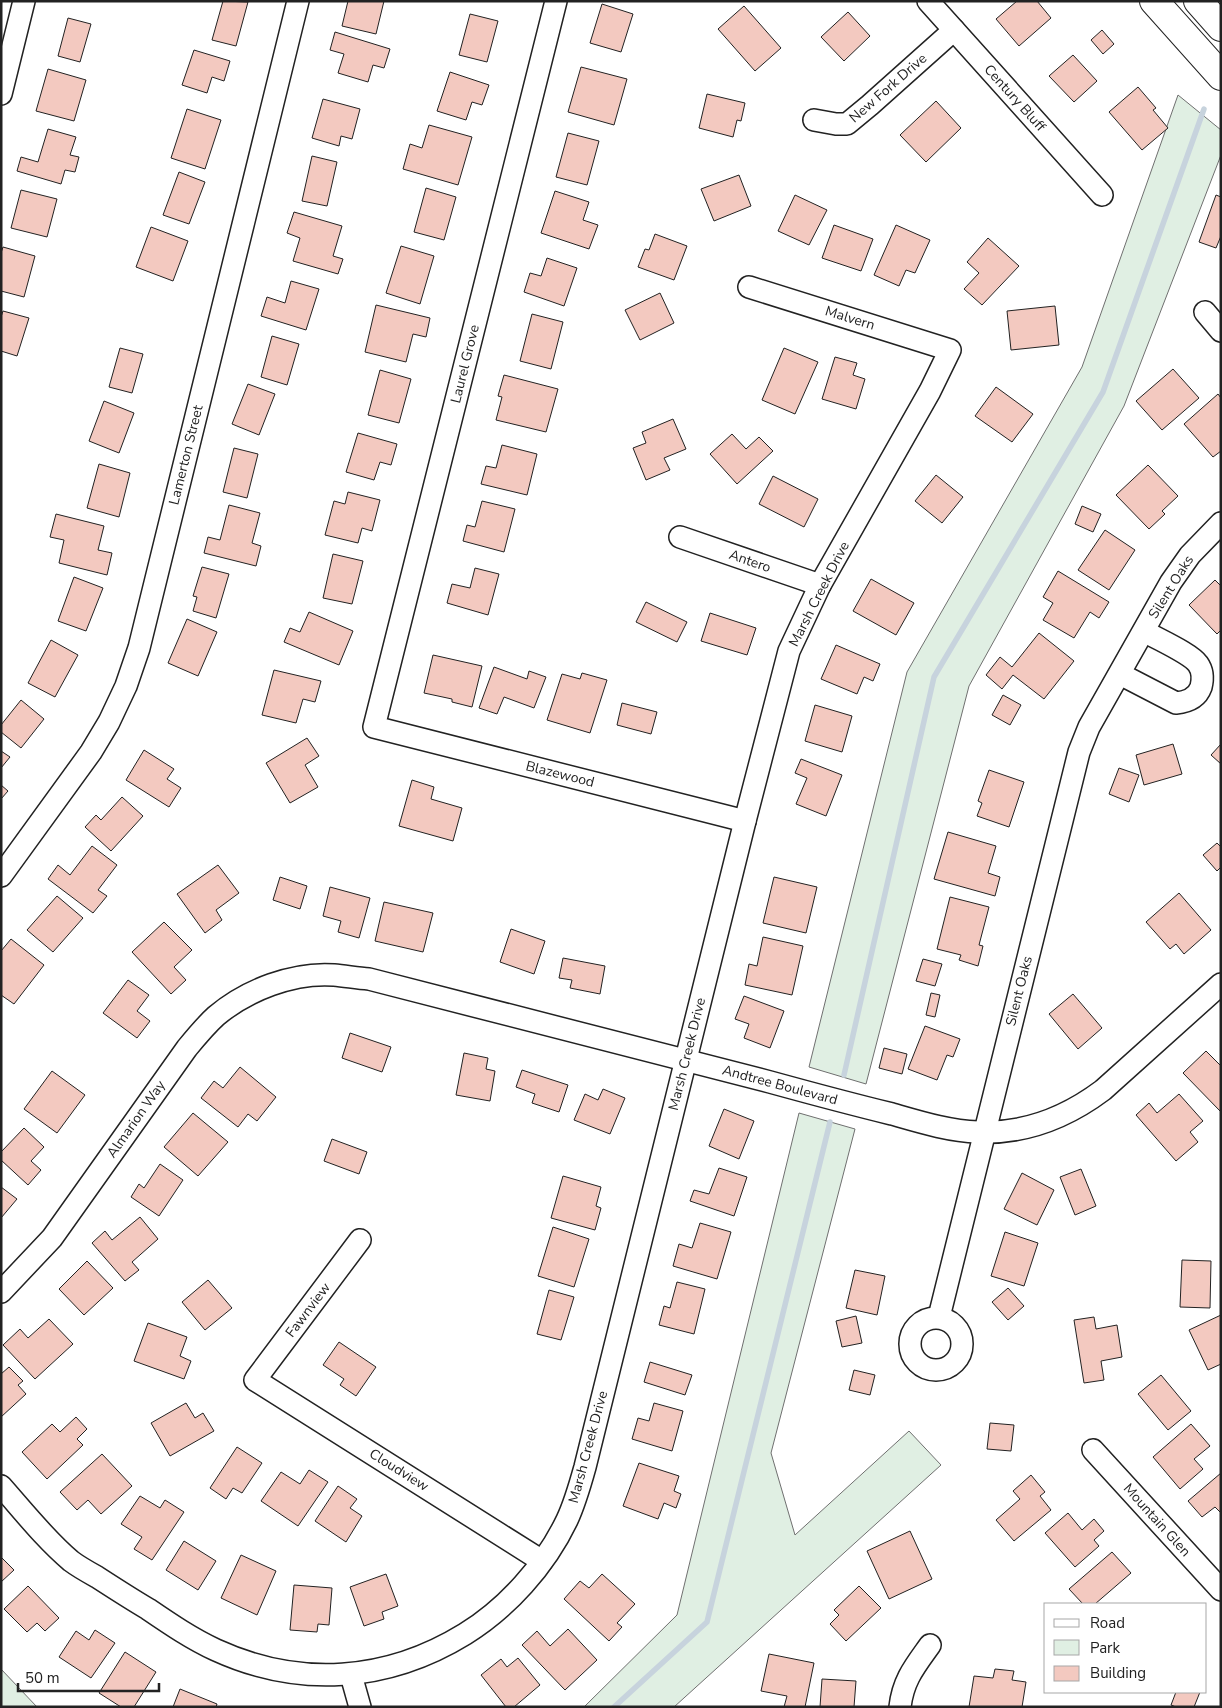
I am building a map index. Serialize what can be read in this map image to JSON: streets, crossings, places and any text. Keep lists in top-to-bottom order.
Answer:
{
  "streets": {
    "street": [
      "New Fork Drive",
      "Century Bluff",
      "Malvern",
      "Laurel Grove",
      "Lamerton Street",
      "Antero",
      "Silent Oaks",
      "Marsh Creek Drive",
      "Blazewood",
      "Andtree Boulevard",
      "Almarion Way",
      "Fawnview",
      "Cloudview",
      "Mountain Glen"
    ]
  },
  "crossings": [
    ["New Fork Drive", "Century Bluff"],
    ["Malvern", "Marsh Creek Drive"],
    ["Laurel Grove", "Blazewood"],
    ["Antero", "Marsh Creek Drive"],
    ["Silent Oaks", "Andtree Boulevard"],
    ["Marsh Creek Drive", "Blazewood"],
    ["Marsh Creek Drive", "Andtree Boulevard"],
    ["Marsh Creek Drive", "Cloudview"],
    ["Andtree Boulevard", "Almarion Way"],
    ["Fawnview", "Cloudview"]
  ],
  "legend": ["Road", "Park", "Building"],
  "scale_bar": "50 m"
}
